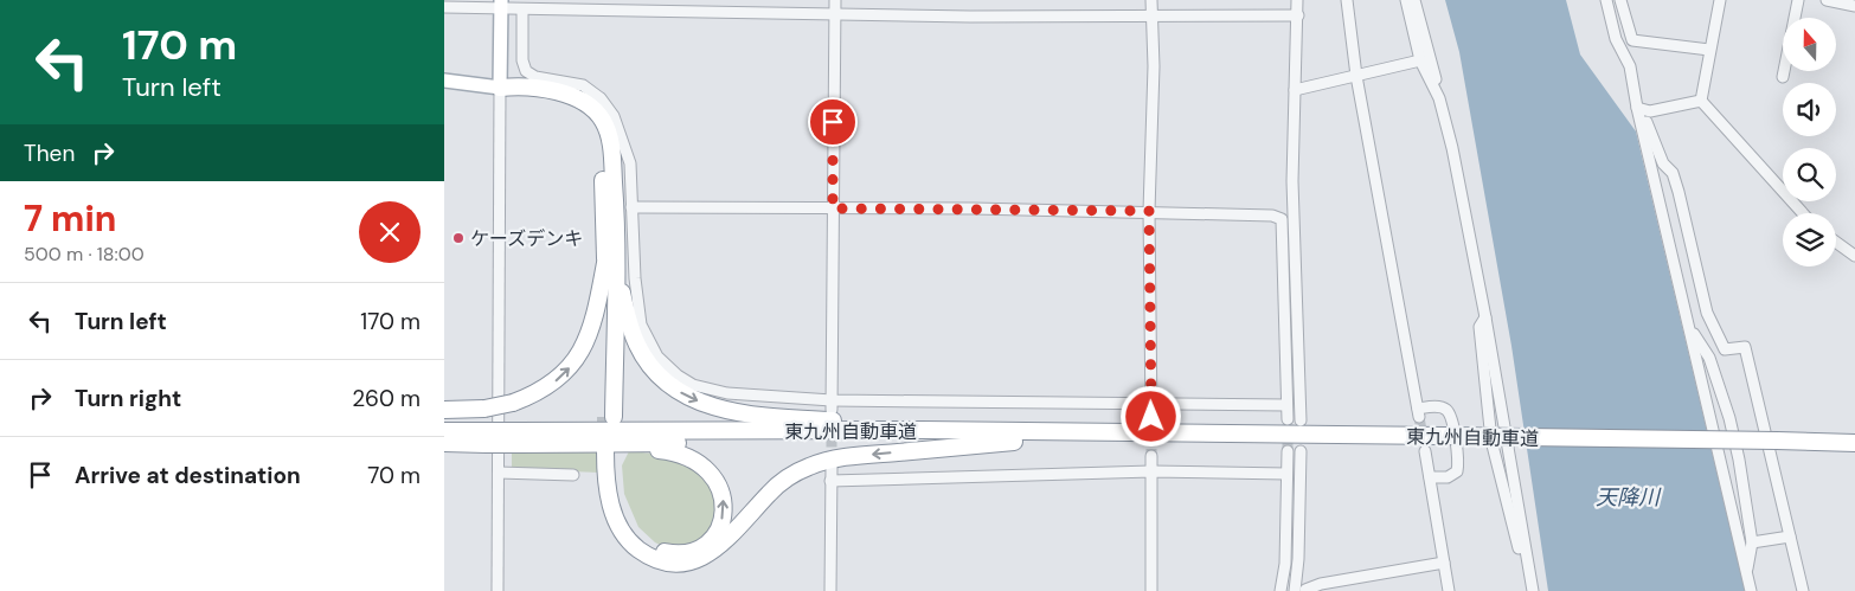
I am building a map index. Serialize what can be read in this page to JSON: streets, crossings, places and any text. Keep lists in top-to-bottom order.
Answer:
{
  "streets": {
    "highway": ["東九州自動車道"]
  },
  "water": ["天降川"],
  "places": ["ケーズデンキ"],
  "north": "top",
  "page": {
    "turn": ["170 m", "Turn left"],
    "then": "Then",
    "heading": ["7 min", "500 m · 18:00"],
    "list": [
      {
        "name": "Turn left",
        "value": "170 m"
      },
      {
        "name": "Turn right",
        "value": "260 m"
      },
      {
        "name": "Arrive at destination",
        "value": "70 m"
      }
    ]
  }
}
